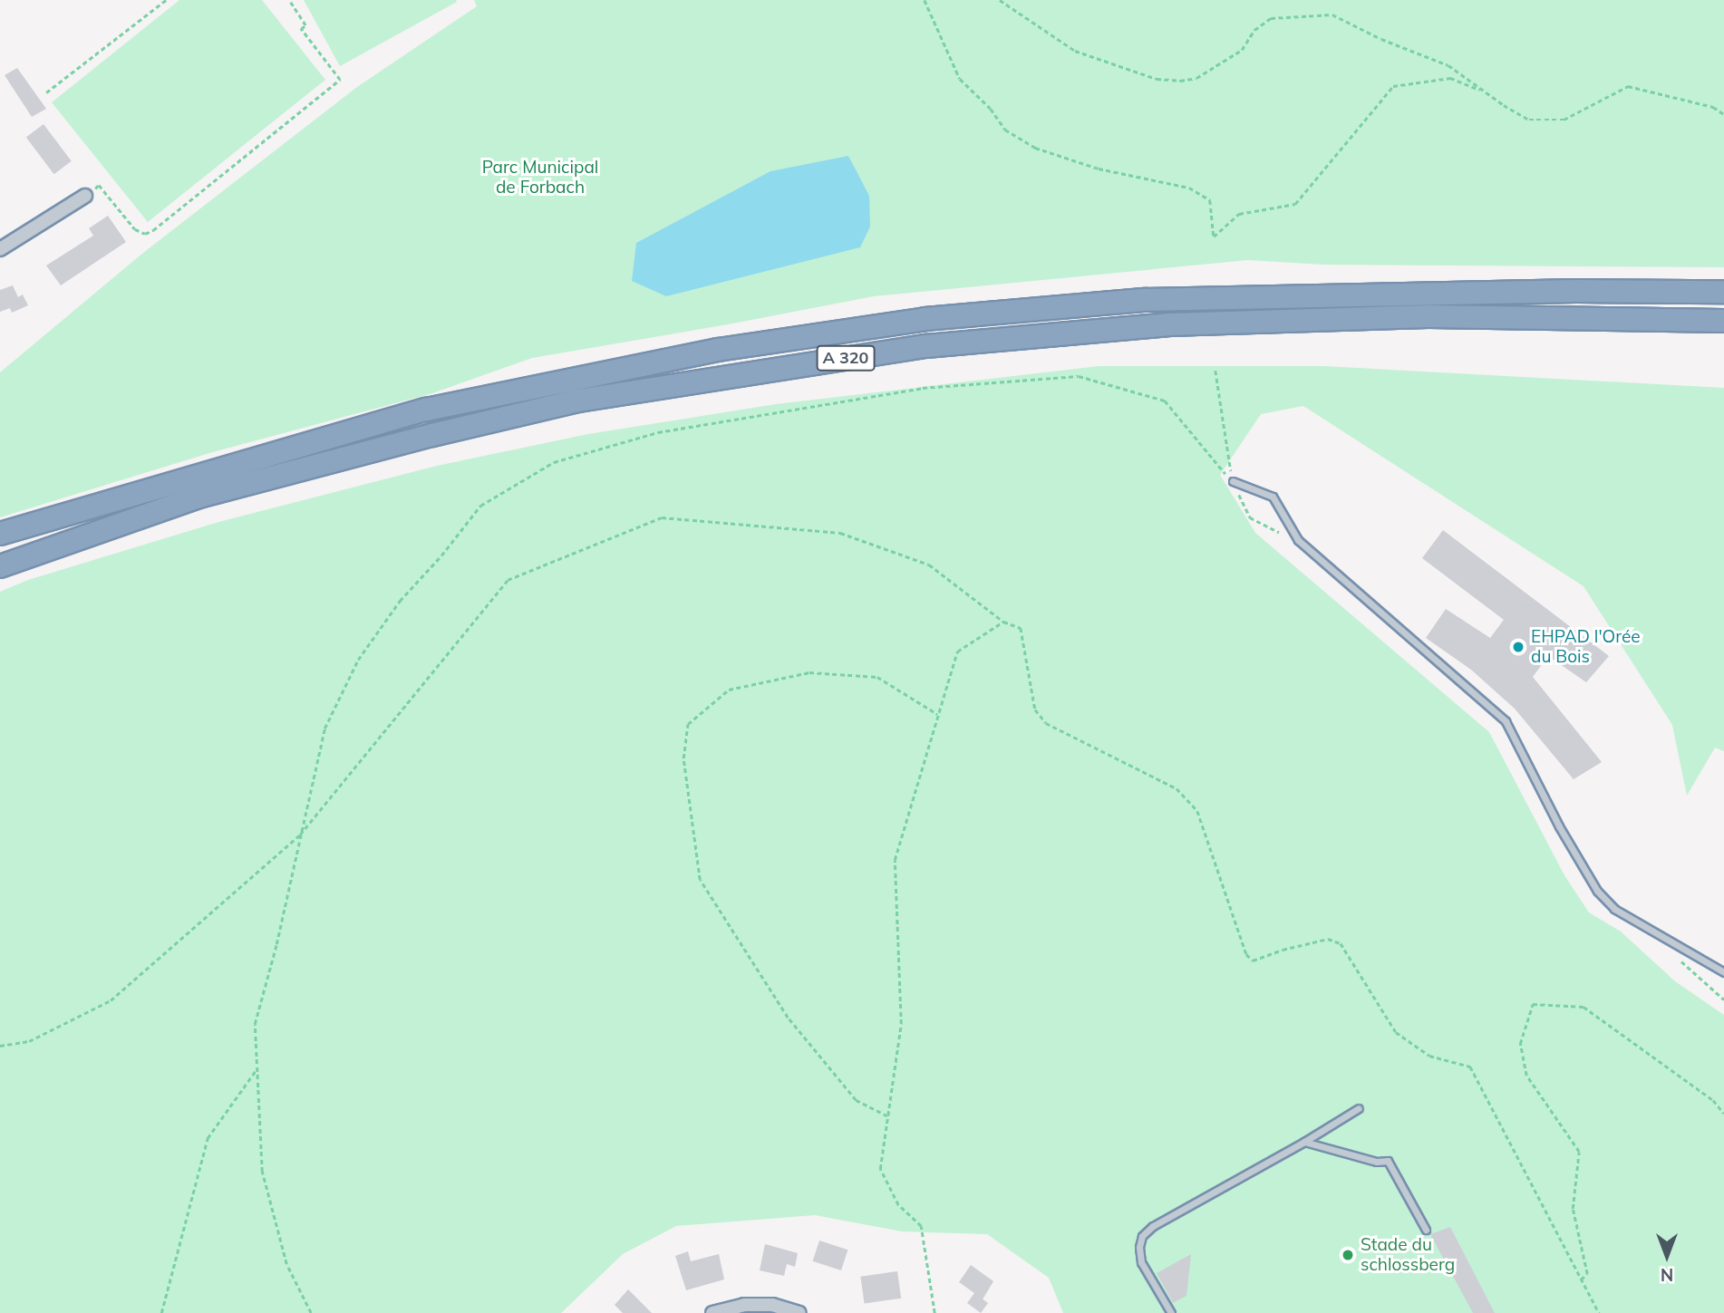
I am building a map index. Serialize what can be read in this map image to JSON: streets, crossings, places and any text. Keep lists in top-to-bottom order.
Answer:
{
  "streets": {
    "highway": ["A 320"]
  },
  "parks": ["Parc Municipal de Forbach"],
  "places": ["EHPAD l'Orée du Bois", "Stade du schlossberg"],
  "north": "bottom"
}
